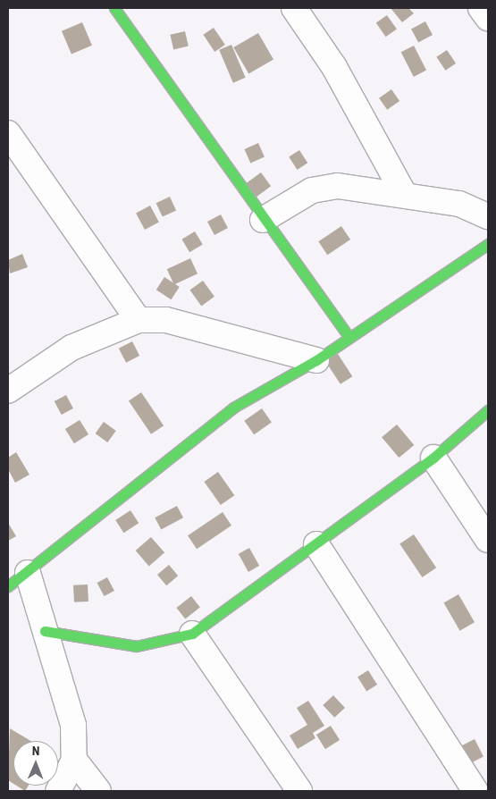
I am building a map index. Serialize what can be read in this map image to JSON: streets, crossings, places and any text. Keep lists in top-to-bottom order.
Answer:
{
  "north": "top"
}
